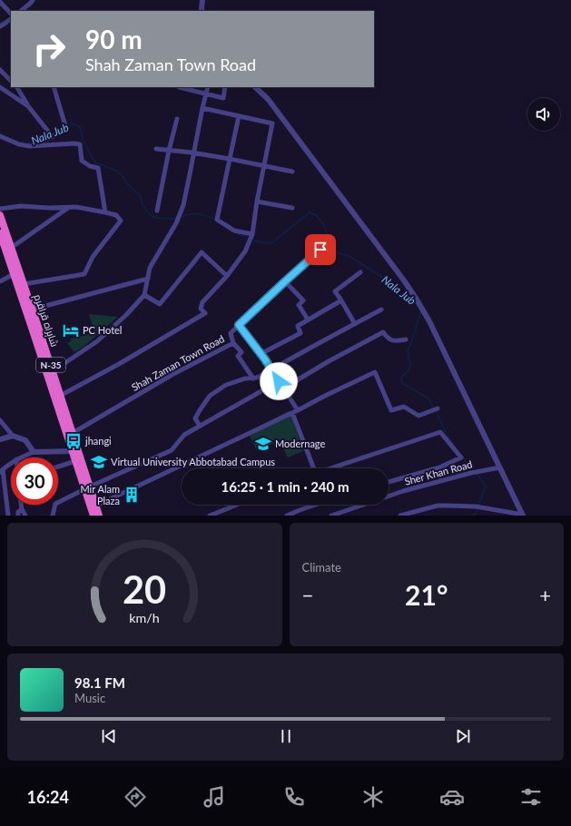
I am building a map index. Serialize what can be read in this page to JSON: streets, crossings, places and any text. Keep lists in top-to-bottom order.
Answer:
{
  "streets": {
    "highway": ["شاہراہ قراقرم", "N-35"],
    "street": ["Shah Zaman Town Road", "Sher Khan Road"]
  },
  "crossings": [
    ["شاہراہ قراقرم", "Shah Zaman Town Road"]
  ],
  "water": ["Nala Jub"],
  "places": {
    "hotel": ["PC Hotel"],
    "bus stop": ["jhangi"],
    "school or university": ["Modernage", "Virtual University Abbotabad Campus"],
    "building": ["Mir Alam Plaza"]
  },
  "page": {
    "turn": ["90 m", "Shah Zaman Town Road"],
    "limit": "30",
    "trip": "16:25 · 1 min · 240 m",
    "tile": "Climate",
    "heat": ["−", "21°", "+"],
    "song": ["98.1 FM", "Music"],
    "tabs": "16:24",
    "gauge": ["20", "km/h"]
  }
}
